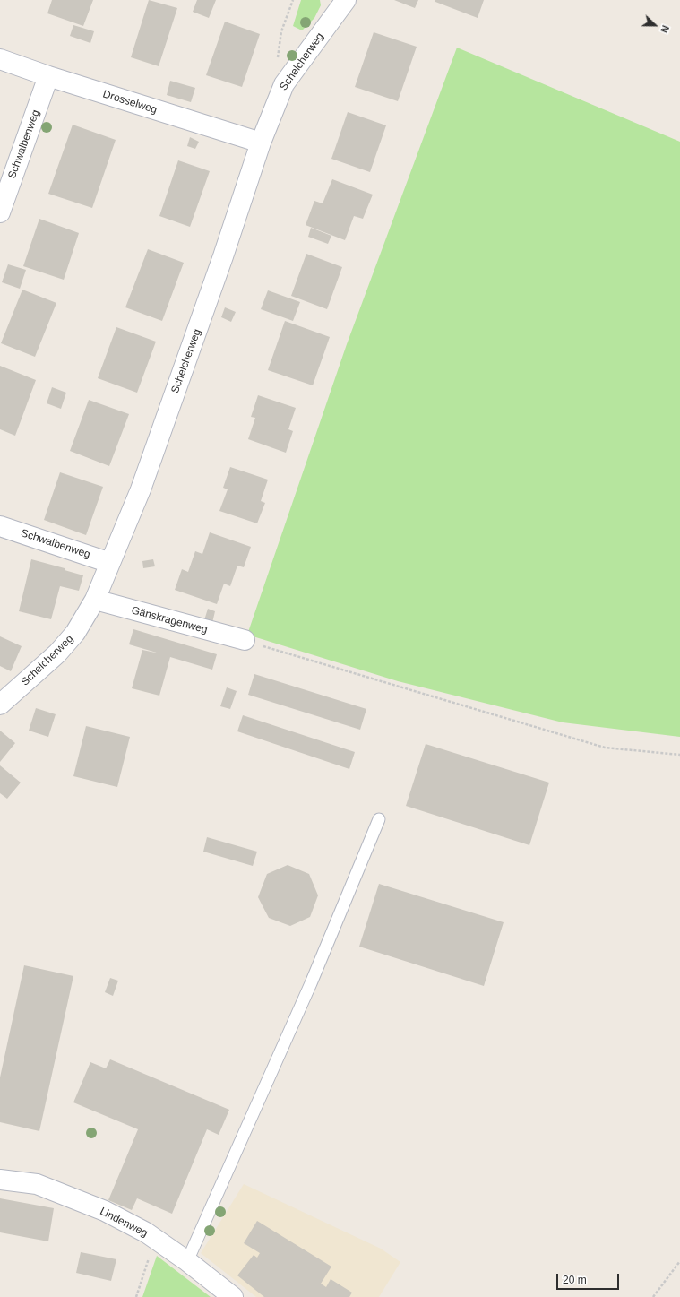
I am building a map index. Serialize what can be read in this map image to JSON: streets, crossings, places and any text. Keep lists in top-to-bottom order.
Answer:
{
  "streets": {
    "street": [
      "Schelcherweg",
      "Drosselweg",
      "Schwalbenweg",
      "Gänskragenweg",
      "Lindenweg"
    ]
  },
  "crossings": [
    ["Schelcherweg", "Drosselweg"],
    ["Schelcherweg", "Schwalbenweg"],
    ["Schelcherweg", "Gänskragenweg"],
    ["Drosselweg", "Schwalbenweg"]
  ],
  "scale_bar": "20 m",
  "north": "right"
}
